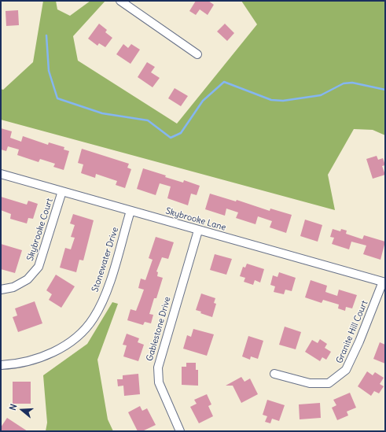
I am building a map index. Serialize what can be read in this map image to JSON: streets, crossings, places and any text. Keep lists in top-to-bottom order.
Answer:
{
  "streets": {
    "street": [
      "Skybrooke Lane",
      "Skybrooke Court",
      "Stonewater Drive",
      "Gablestone Drive",
      "Granite Hill Court"
    ]
  },
  "crossings": [
    ["Skybrooke Lane", "Skybrooke Court"],
    ["Skybrooke Lane", "Stonewater Drive"],
    ["Skybrooke Lane", "Gablestone Drive"],
    ["Skybrooke Lane", "Granite Hill Court"]
  ],
  "north": "left"
}
